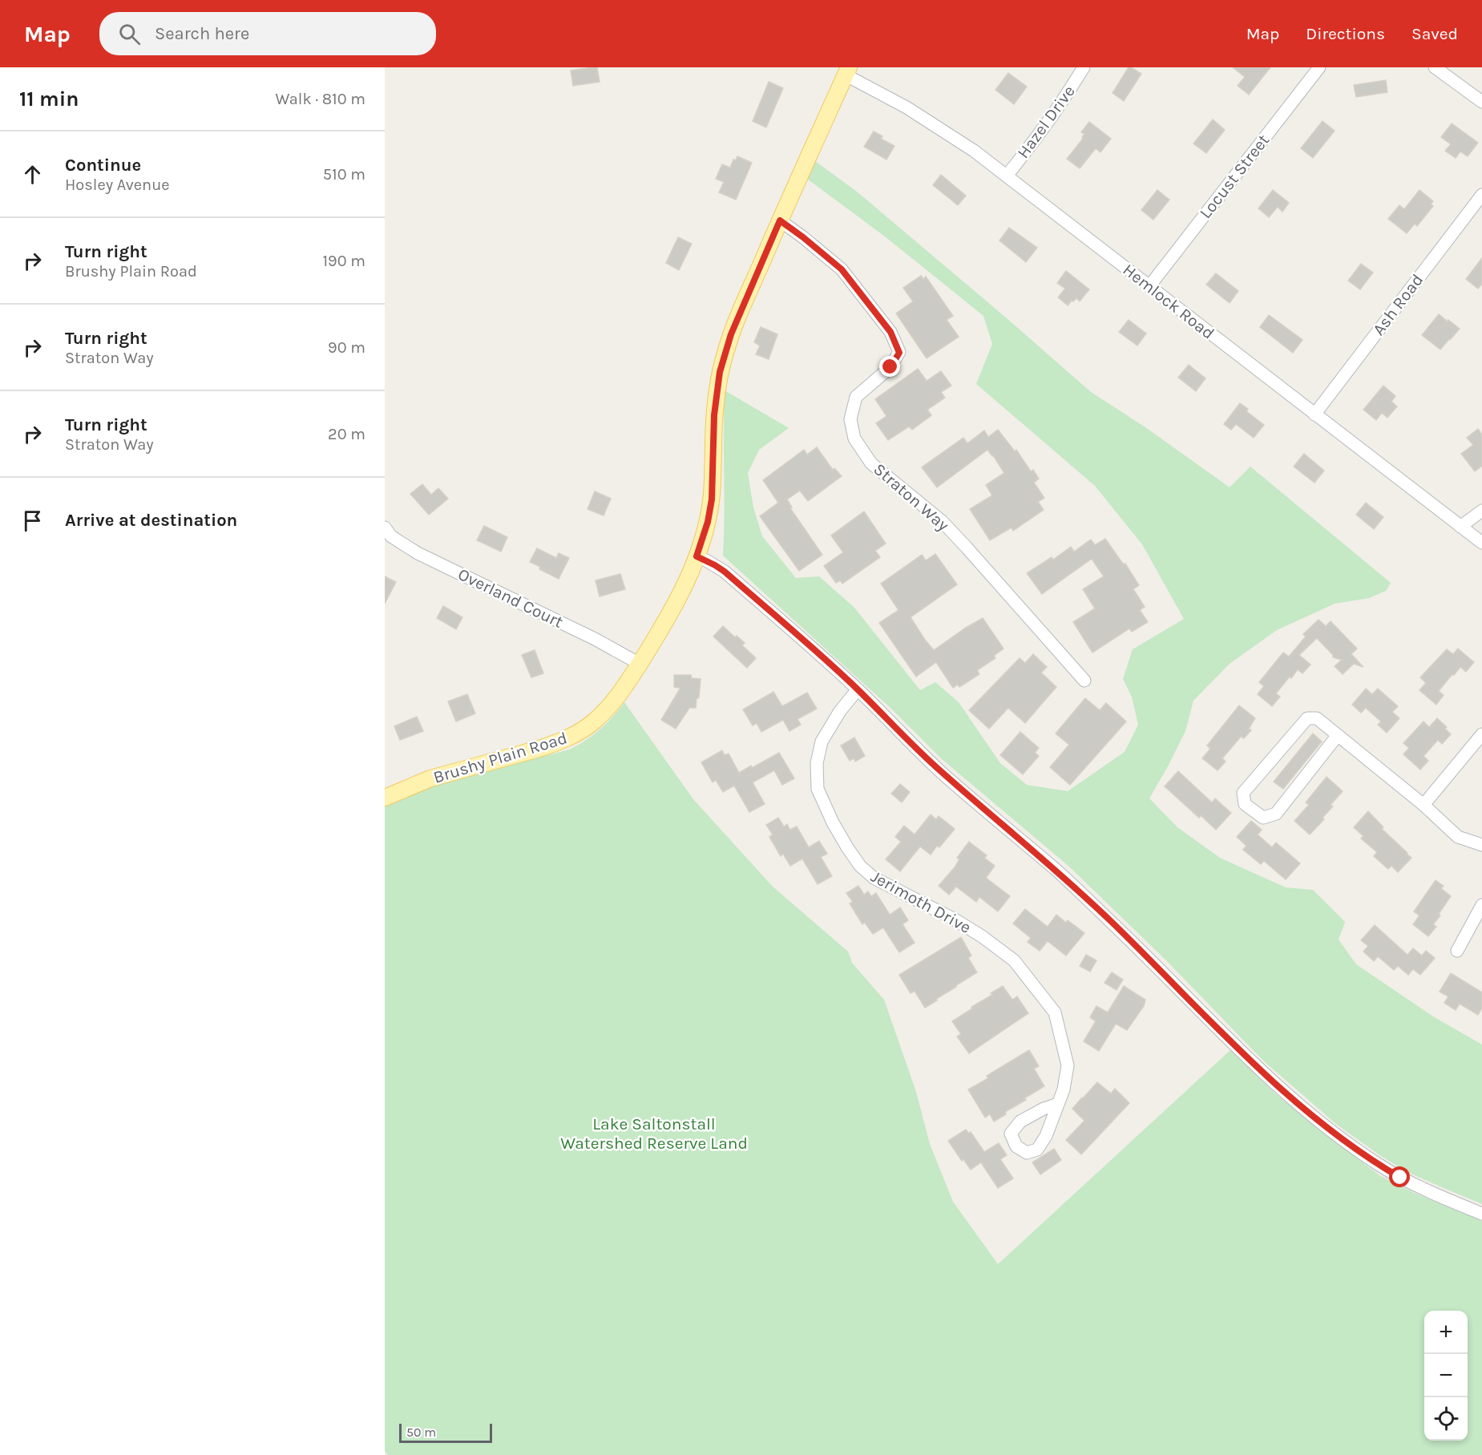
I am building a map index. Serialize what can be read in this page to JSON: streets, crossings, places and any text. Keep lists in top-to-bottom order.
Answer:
{
  "streets": {
    "main road": ["Brushy Plain Road"],
    "street": [
      "Hazel Drive",
      "Locust Street",
      "Hemlock Road",
      "Ash Road",
      "Straton Way",
      "Overland Court",
      "Jerimoth Drive"
    ]
  },
  "crossings": [
    ["Hazel Drive", "Hemlock Road"],
    ["Locust Street", "Hemlock Road"],
    ["Hemlock Road", "Ash Road"],
    ["Hemlock Road", "Brushy Plain Road"],
    ["Straton Way", "Brushy Plain Road"],
    ["Overland Court", "Brushy Plain Road"]
  ],
  "parks": ["Lake Saltonstall Watershed Reserve Land"],
  "scale_bar": "50 m",
  "page": {
    "header": "Map",
    "search": "Search here",
    "nav": ["Map", "Directions", "Saved"],
    "heading": ["11 min", "Walk · 810 m"],
    "list": [
      ["Continue", "Hosley Avenue", "510 m"],
      ["Turn right", "Brushy Plain Road", "190 m"],
      ["Turn right", "Straton Way", "90 m"],
      ["Turn right", "Straton Way", "20 m"],
      "Arrive at destination"
    ],
    "map_buttons": ["+", "−"],
    "scale": "50 m"
  }
}
